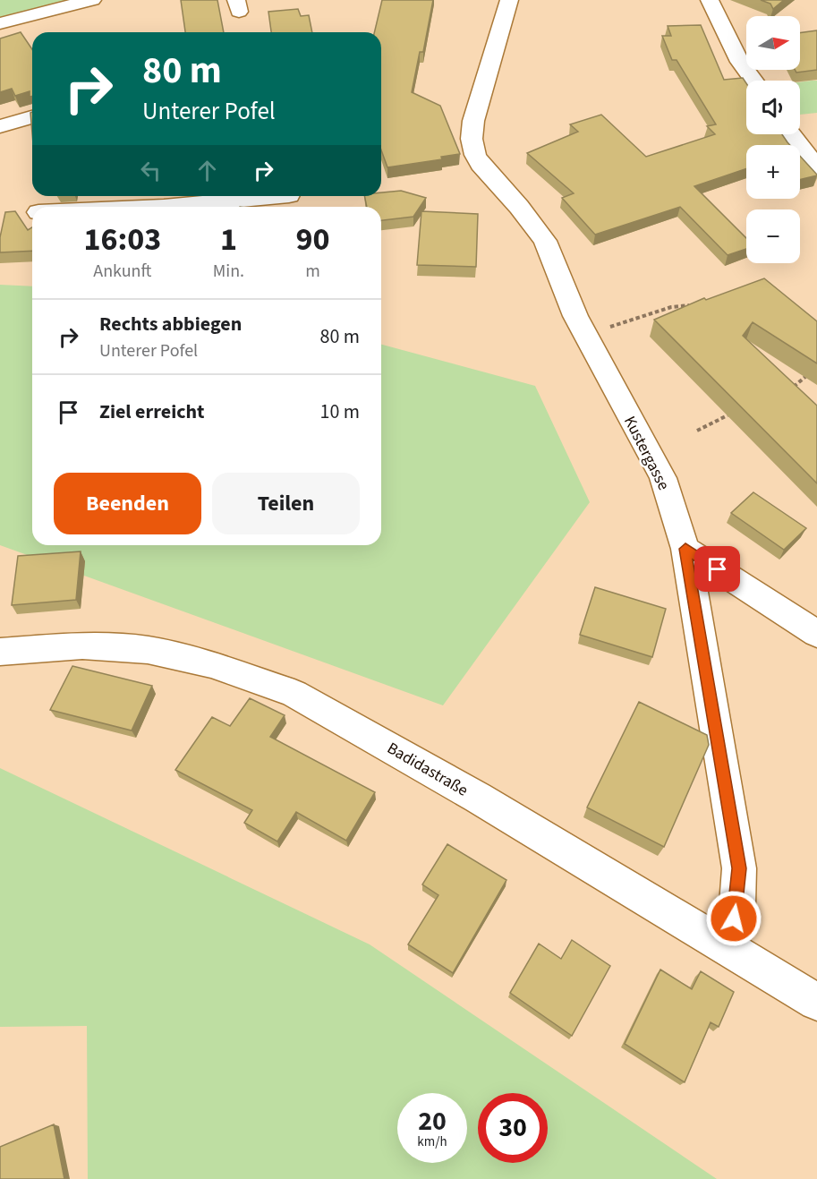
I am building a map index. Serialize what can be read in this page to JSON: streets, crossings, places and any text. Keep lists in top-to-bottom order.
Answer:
{
  "streets": {
    "street": ["Kustergasse", "Badidastraße"]
  },
  "crossings": [
    ["Kustergasse", "Badidastraße"]
  ],
  "north": "right",
  "page": {
    "map_buttons": ["+", "−"],
    "turn": ["80 m", "Unterer Pofel"],
    "eta": [
      "16:03",
      "Ankunft",
      "1",
      "Min.",
      "90",
      "m"
    ],
    "list": [
      {
        "name": "Rechts abbiegen",
        "note": "Unterer Pofel",
        "value": "80 m"
      },
      {
        "name": "Ziel erreicht",
        "value": "10 m"
      }
    ],
    "buttons": ["Beenden", "Teilen"],
    "speed": "20 km/h",
    "limit": "30"
  }
}
